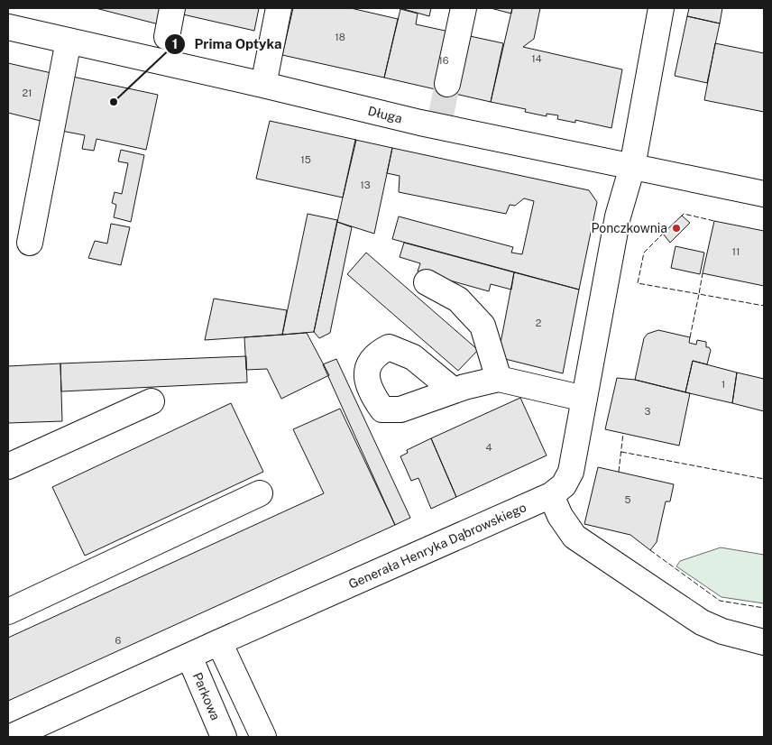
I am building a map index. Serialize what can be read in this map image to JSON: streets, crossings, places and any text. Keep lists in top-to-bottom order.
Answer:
{
  "streets": {
    "street": ["Długa", "Generała Henryka Dąbrowskiego", "Parkowa"]
  },
  "crossings": [
    ["Długa", "Generała Henryka Dąbrowskiego"],
    ["Generała Henryka Dąbrowskiego", "Parkowa"]
  ],
  "places": ["Prima Optyka", "Ponczkownia"],
  "house_numbers": [
    "18",
    "14",
    "16",
    "21",
    "15",
    "13",
    "11",
    "2",
    "1",
    "3",
    "4",
    "5",
    "6"
  ]
}
